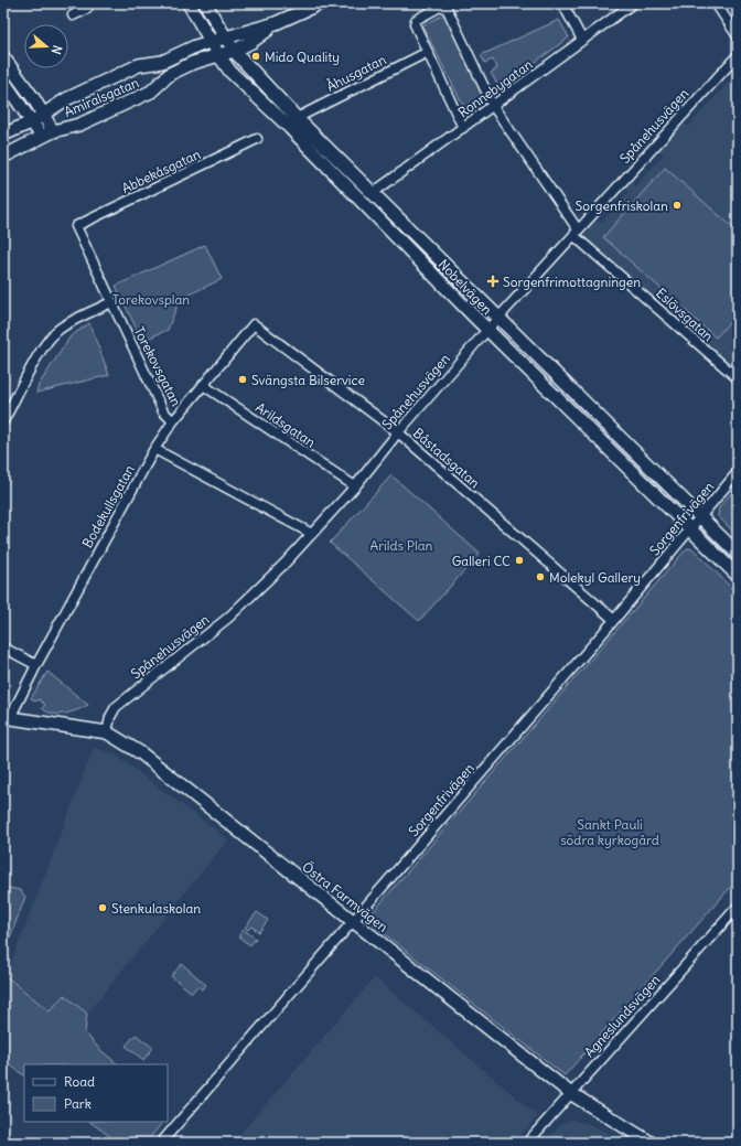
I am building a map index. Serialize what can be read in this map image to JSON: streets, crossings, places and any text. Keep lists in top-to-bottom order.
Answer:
{
  "streets": {
    "main road": ["Amiralsgatan", "Nobelvägen", "Östra Farmvägen"],
    "street": [
      "Åhusgatan",
      "Ronnebygatan",
      "Spånehusvägen",
      "Abbekåsgatan",
      "Eslövsgatan",
      "Torekovsgatan",
      "Arildsgatan",
      "Båstadsgatan",
      "Bodekullsgatan",
      "Sorgenfrivägen",
      "Agneslundsvägen"
    ]
  },
  "crossings": [
    ["Åhusgatan", "Nobelvägen"],
    ["Åhusgatan", "Eslövsgatan"],
    ["Ronnebygatan", "Nobelvägen"],
    ["Ronnebygatan", "Eslövsgatan"],
    ["Amiralsgatan", "Nobelvägen"],
    ["Spånehusvägen", "Nobelvägen"],
    ["Spånehusvägen", "Eslövsgatan"],
    ["Spånehusvägen", "Arildsgatan"],
    ["Spånehusvägen", "Båstadsgatan"],
    ["Spånehusvägen", "Östra Farmvägen"],
    ["Abbekåsgatan", "Torekovsgatan"],
    ["Nobelvägen", "Sorgenfrivägen"],
    ["Torekovsgatan", "Bodekullsgatan"],
    ["Arildsgatan", "Bodekullsgatan"],
    ["Båstadsgatan", "Bodekullsgatan"],
    ["Båstadsgatan", "Sorgenfrivägen"],
    ["Bodekullsgatan", "Östra Farmvägen"],
    ["Sorgenfrivägen", "Östra Farmvägen"],
    ["Östra Farmvägen", "Agneslundsvägen"]
  ],
  "parks": ["Torekovsplan", "Arilds Plan", "Sankt Pauli södra kyrkogård"],
  "places": {
    "other": [
      "Mido Quality",
      "Sorgenfriskolan",
      "Svängsta Bilservice",
      "Galleri CC",
      "Molekyl Gallery",
      "Stenkulaskolan"
    ],
    "health": ["Sorgenfrimottagningen"]
  },
  "legend": ["Road", "Park"],
  "north": "right"
}
